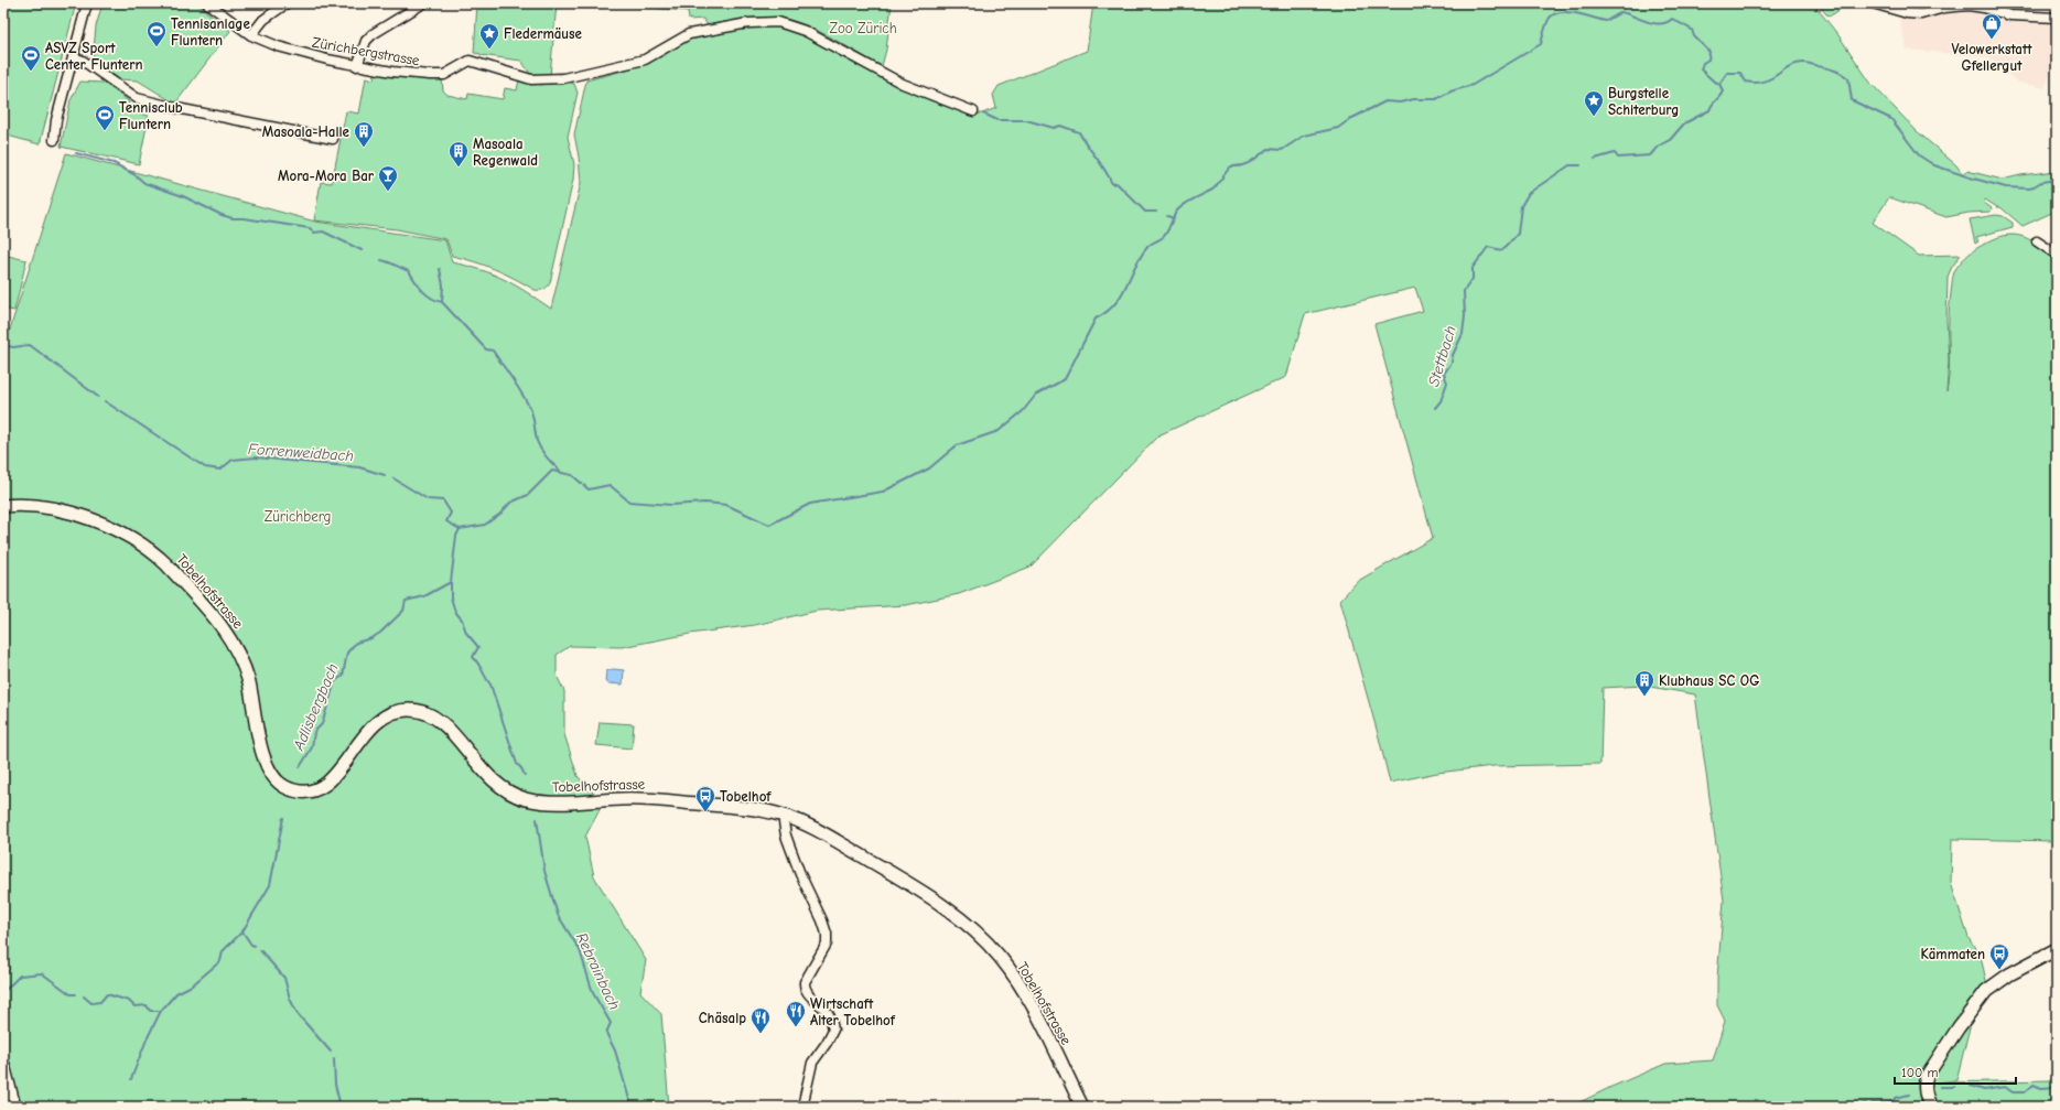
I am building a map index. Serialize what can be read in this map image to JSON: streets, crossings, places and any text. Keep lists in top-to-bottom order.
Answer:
{
  "streets": {
    "main road": ["Tobelhofstrasse"],
    "street": ["Zürichbergstrasse"]
  },
  "water": [
    "Stettbach",
    "Forrenweidbach",
    "Adlisbergbach",
    "Rebrainbach"
  ],
  "parks": ["Zoo Zürich", "Zürichberg"],
  "places": {
    "shop": ["Velowerkstatt Gfellergut"],
    "sports": ["Tennisanlage Fluntern", "ASVZ Sport Center Fluntern", "Tennisclub Fluntern"],
    "place": ["Fledermäuse", "Burgstelle Schiterburg"],
    "building": ["Masoala-Halle", "Masoala Regenwald", "Klubhaus SC OG"],
    "bar": ["Mora-Mora Bar"],
    "bus stop": ["Tobelhof", "Kämmaten"],
    "restaurant": ["Wirtschaft Alter Tobelhof", "Chäsalp"]
  },
  "scale_bar": "100 m"
}
